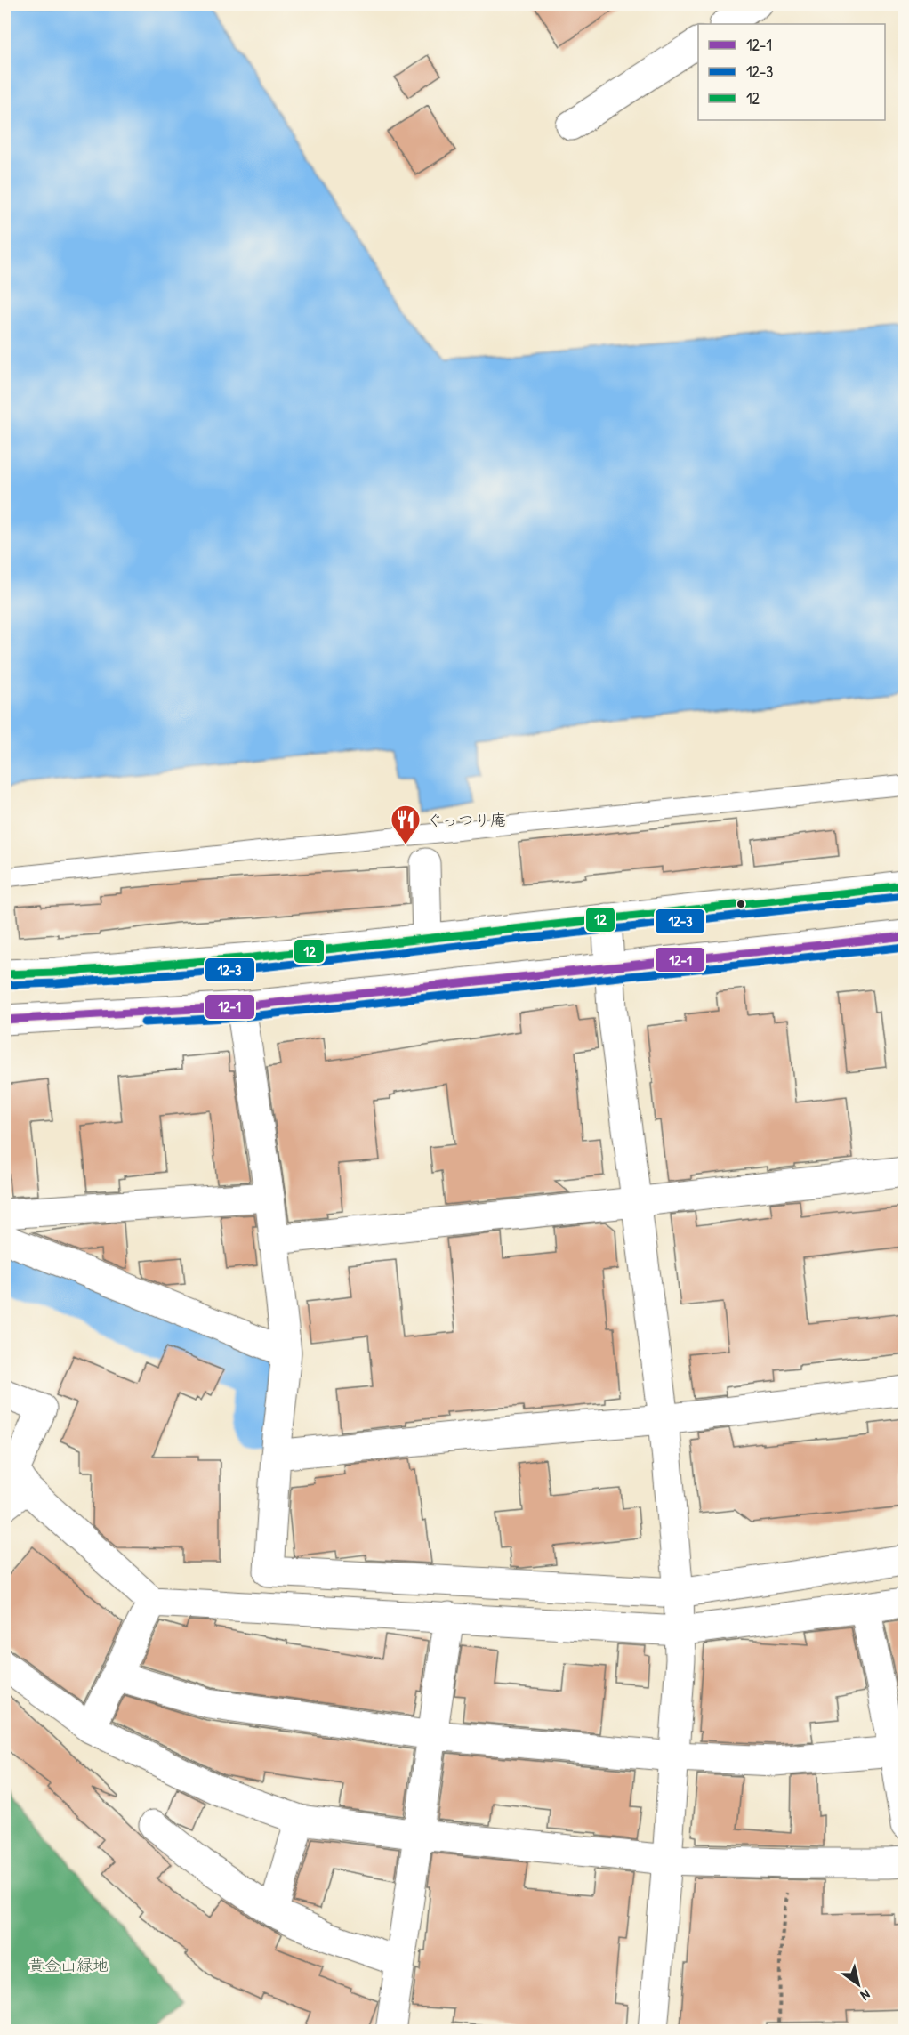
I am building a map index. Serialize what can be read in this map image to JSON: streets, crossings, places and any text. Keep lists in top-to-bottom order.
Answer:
{
  "parks": ["黄金山緑地"],
  "places": {
    "restaurant": ["ぐっつり庵"]
  },
  "lines": ["transit line 12", "transit line 12-3", "transit line 12-1"],
  "legend": ["12-1", "12-3", "12"],
  "north": "bottom right"
}
